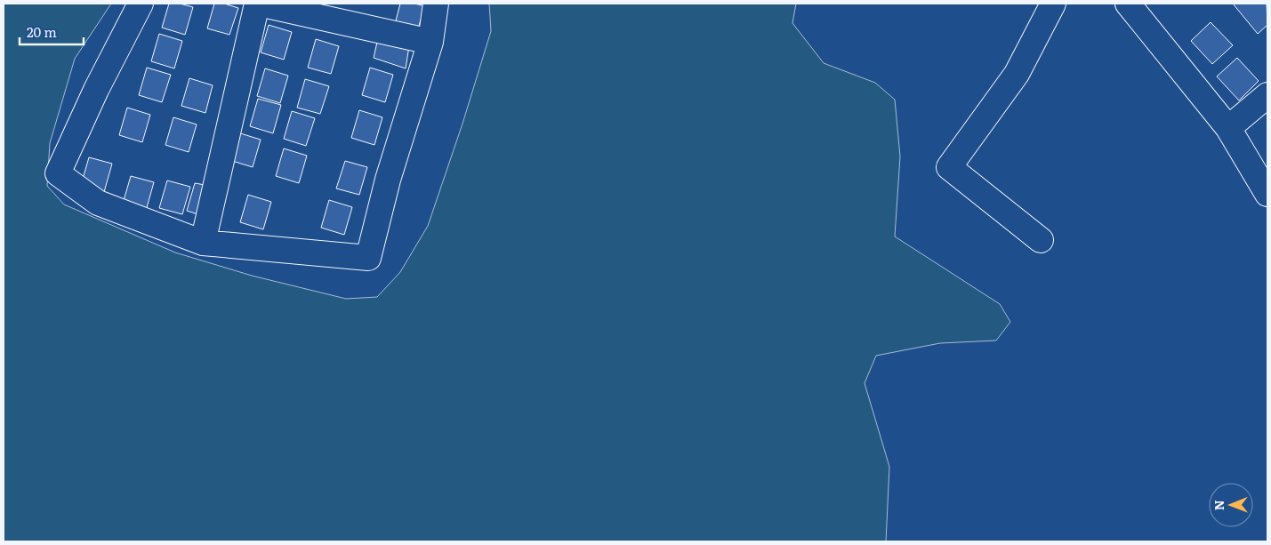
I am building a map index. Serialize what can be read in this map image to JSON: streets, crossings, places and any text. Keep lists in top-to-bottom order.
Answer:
{
  "scale_bar": "20 m",
  "north": "left"
}
